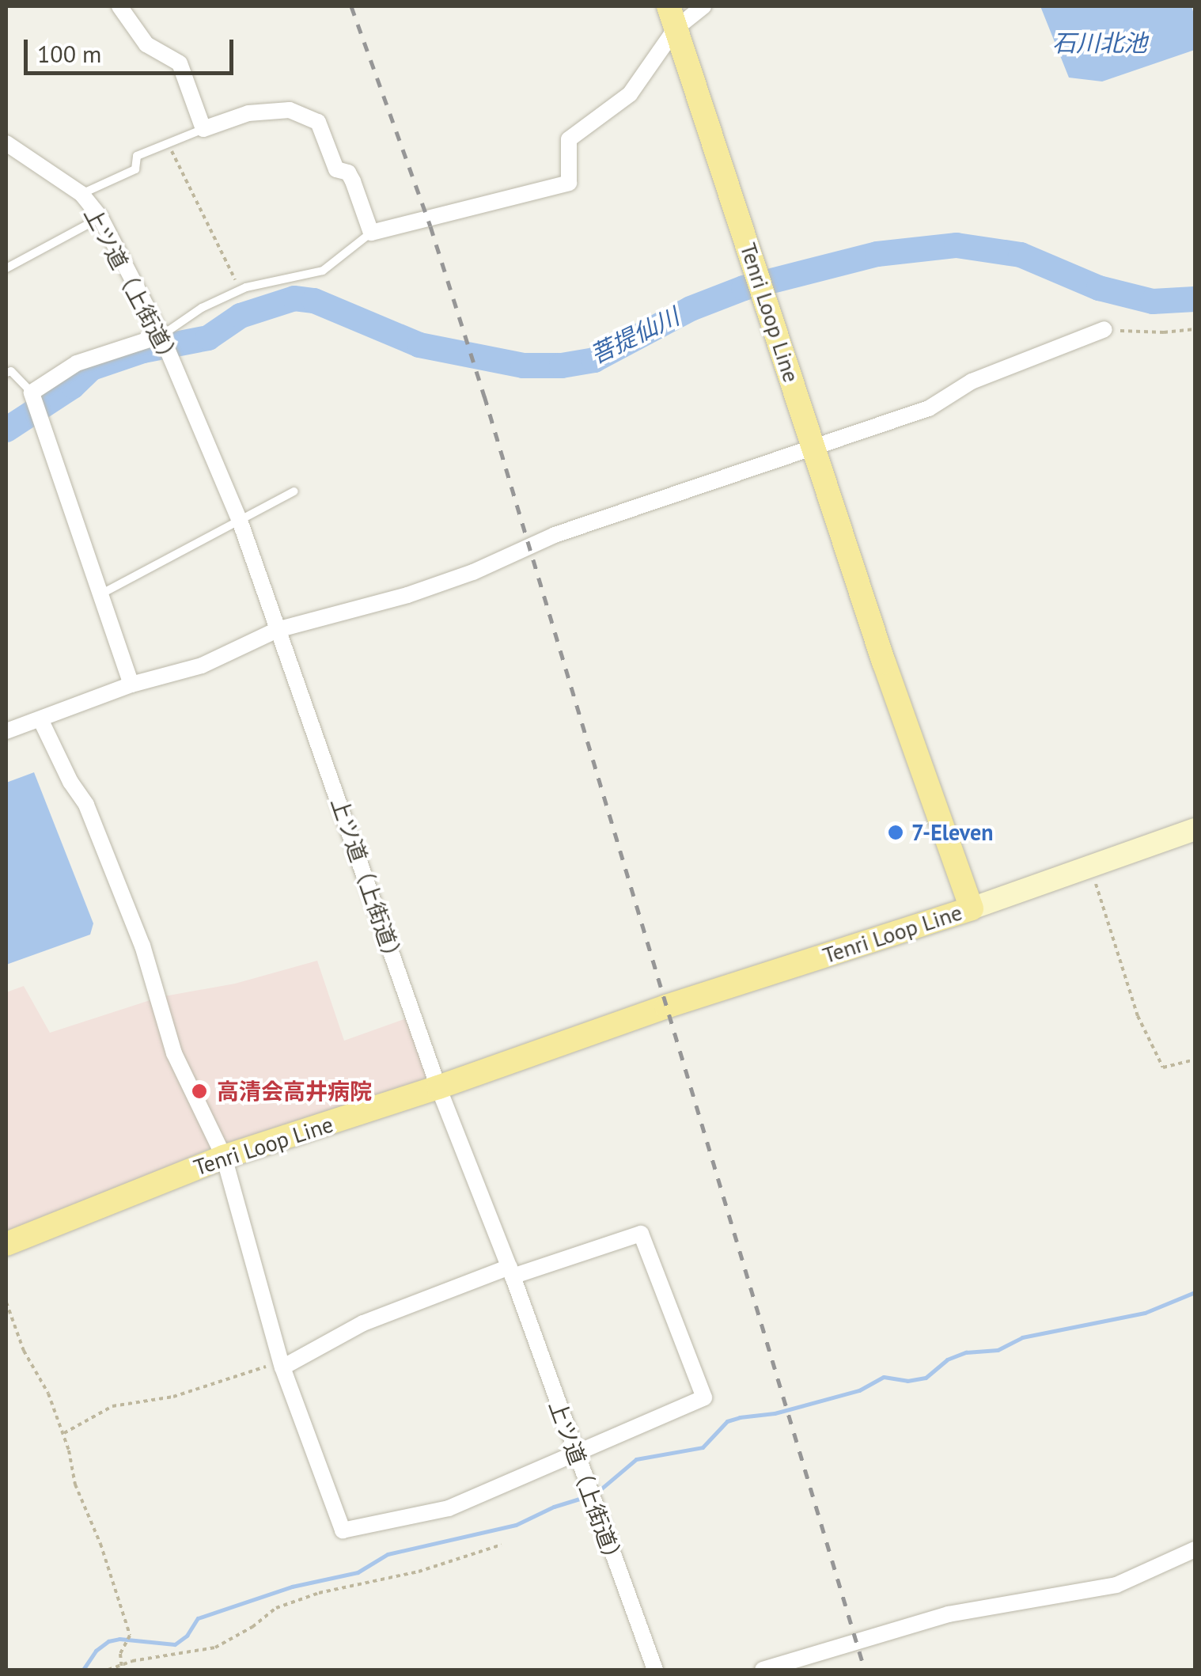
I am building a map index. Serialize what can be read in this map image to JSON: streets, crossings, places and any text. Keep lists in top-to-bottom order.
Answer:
{
  "streets": {
    "main road": ["Tenri Loop Line"],
    "street": ["上ツ道（上街道）"]
  },
  "crossings": [
    ["上ツ道（上街道）", "Tenri Loop Line"]
  ],
  "water": ["石川北池", "菩提仙川"],
  "places": ["7-Eleven", "高清会高井病院"],
  "scale_bar": "100 m"
}
